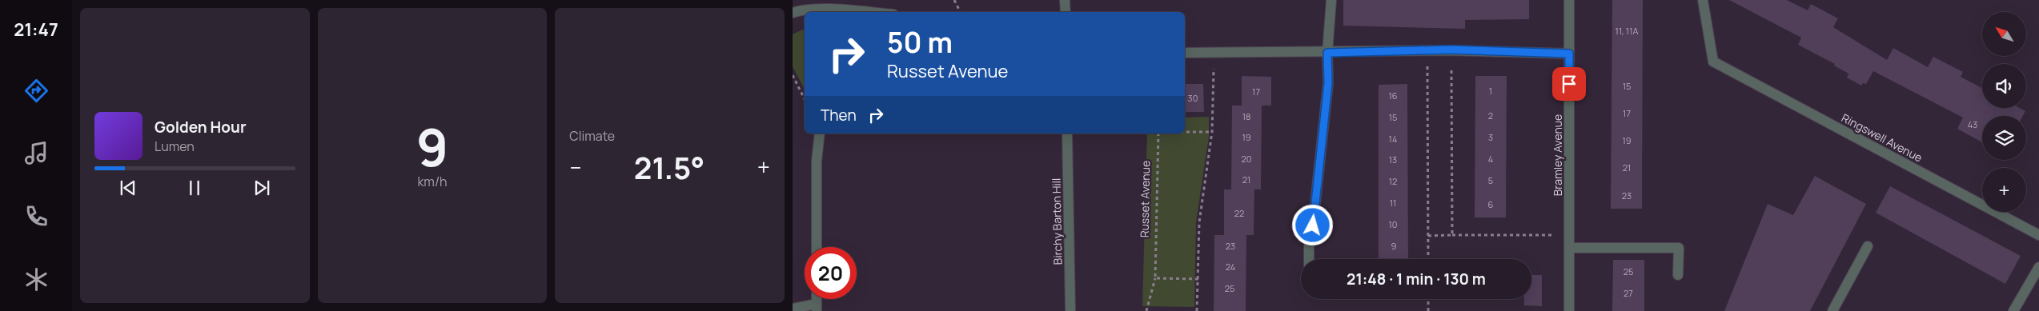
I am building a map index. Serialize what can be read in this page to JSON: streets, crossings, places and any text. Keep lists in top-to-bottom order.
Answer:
{
  "streets": {
    "street": ["Ringswell Avenue", "Bramley Avenue", "Birchy Barton Hill"],
    "path": ["Russet Avenue"]
  },
  "house_numbers": [
    "11, 11A",
    "15",
    "1",
    "17",
    "16",
    "30",
    "17",
    "2",
    "18",
    "15",
    "43",
    "19",
    "3",
    "14",
    "19",
    "20",
    "4",
    "13",
    "21",
    "21",
    "5",
    "12",
    "23",
    "11",
    "6",
    "22",
    "10",
    "23",
    "9",
    "24",
    "25",
    "25",
    "27"
  ],
  "north": "top left",
  "page": {
    "tabs": "21:47",
    "tile": [
      ["9", "km/h"],
      "Climate"
    ],
    "map_buttons": "+",
    "turn": ["50 m", "Russet Avenue"],
    "then": "Then",
    "song": ["Golden Hour", "Lumen"],
    "heat": ["−", "21.5°", "+"],
    "limit": "20",
    "trip": "21:48 · 1 min · 130 m"
  }
}
